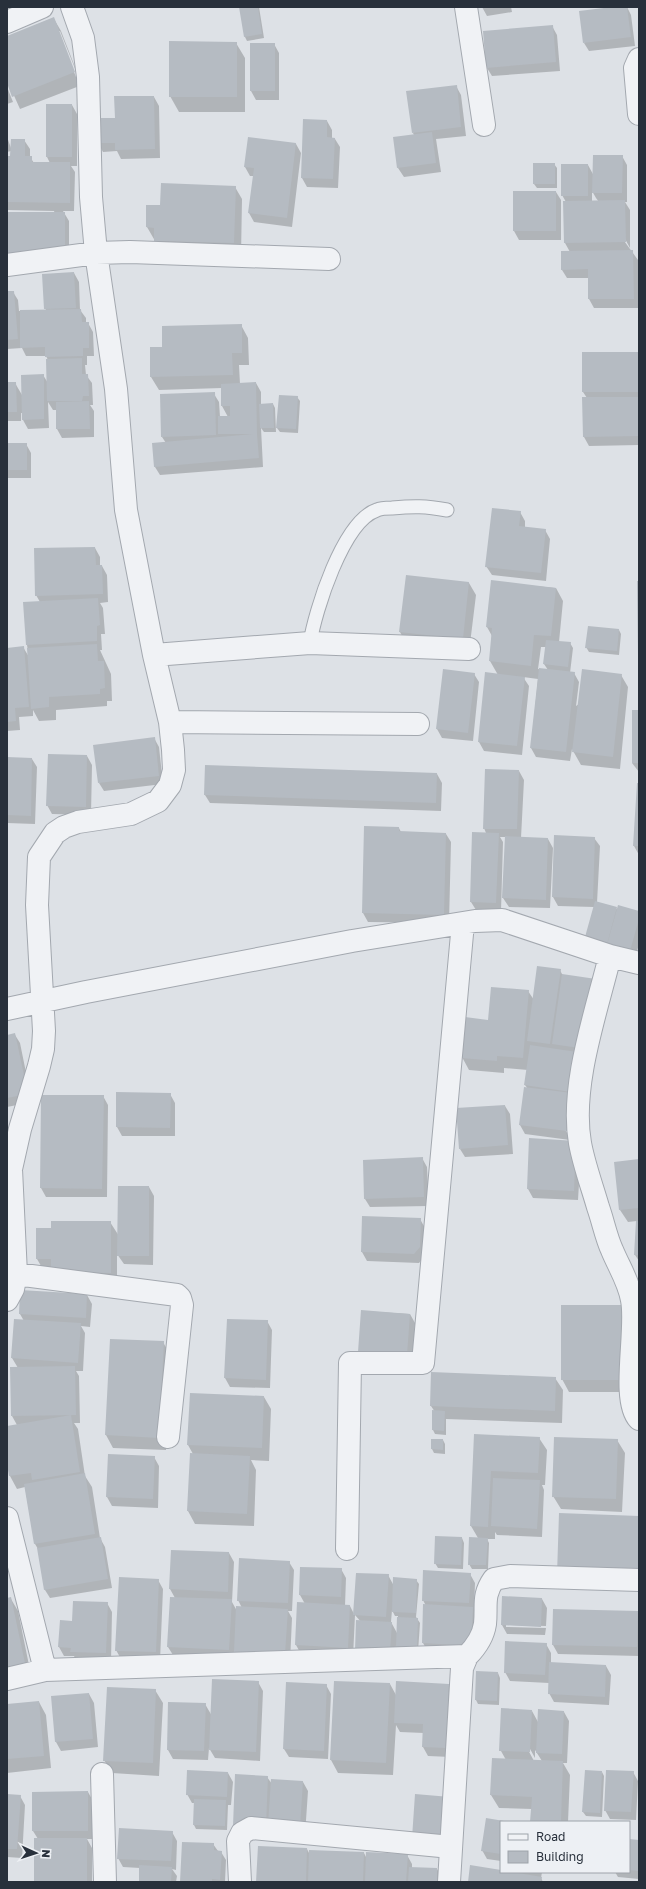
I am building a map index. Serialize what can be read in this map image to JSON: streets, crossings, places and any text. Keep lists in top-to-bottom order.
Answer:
{
  "legend": ["Road", "Building"],
  "north": "right"
}
